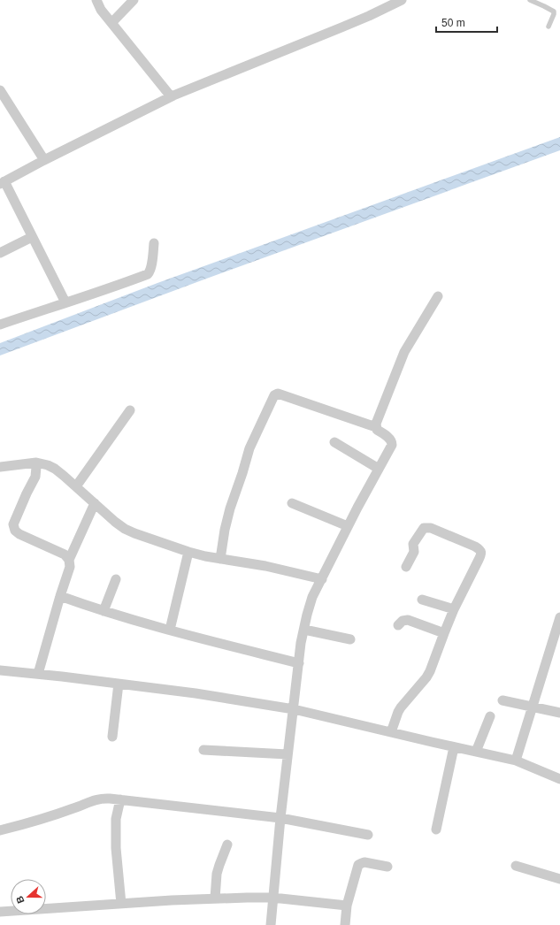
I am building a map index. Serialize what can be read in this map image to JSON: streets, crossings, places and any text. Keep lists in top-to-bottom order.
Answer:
{
  "scale_bar": "50 m",
  "north": "left"
}
